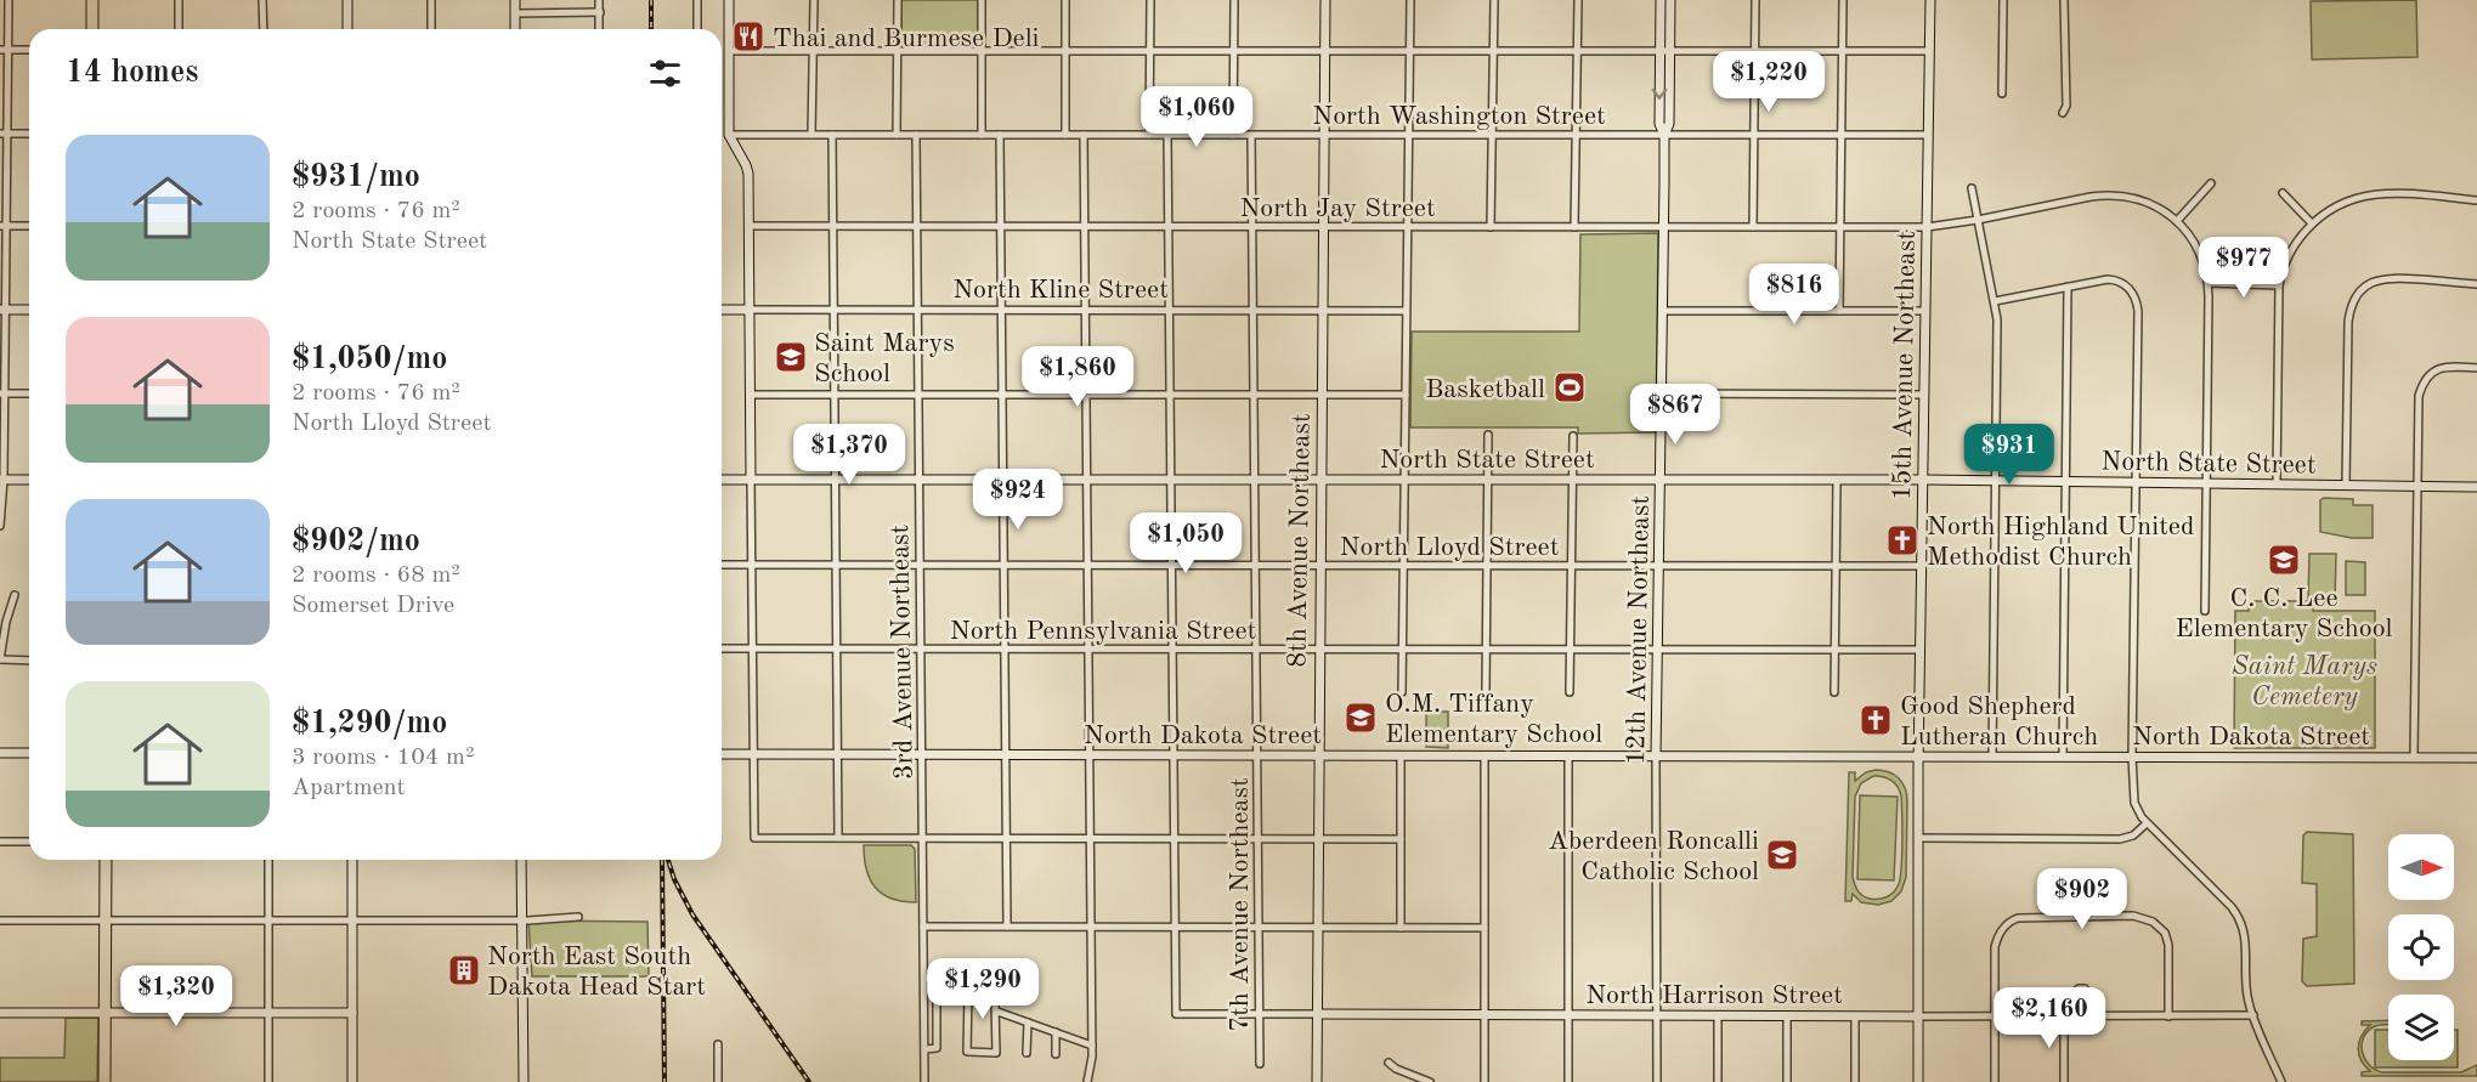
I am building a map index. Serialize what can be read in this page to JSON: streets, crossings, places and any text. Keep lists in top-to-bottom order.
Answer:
{
  "streets": {
    "street": [
      "North Washington Street",
      "North Jay Street",
      "North Kline Street",
      "15th Avenue Northeast",
      "North State Street",
      "8th Avenue Northeast",
      "North Lloyd Street",
      "North Pennsylvania Street",
      "12th Avenue Northeast",
      "3rd Avenue Northeast",
      "North Dakota Street",
      "7th Avenue Northeast",
      "North Harrison Street"
    ]
  },
  "crossings": [
    ["North Washington Street", "15th Avenue Northeast"],
    ["North Washington Street", "8th Avenue Northeast"],
    ["North Washington Street", "12th Avenue Northeast"],
    ["North Washington Street", "3rd Avenue Northeast"],
    ["North Washington Street", "7th Avenue Northeast"],
    ["North Jay Street", "15th Avenue Northeast"],
    ["North Jay Street", "8th Avenue Northeast"],
    ["North Jay Street", "12th Avenue Northeast"],
    ["North Jay Street", "3rd Avenue Northeast"],
    ["North Jay Street", "7th Avenue Northeast"],
    ["North Kline Street", "8th Avenue Northeast"],
    ["North Kline Street", "3rd Avenue Northeast"],
    ["North Kline Street", "7th Avenue Northeast"],
    ["15th Avenue Northeast", "North State Street"],
    ["15th Avenue Northeast", "North Lloyd Street"],
    ["15th Avenue Northeast", "North Pennsylvania Street"],
    ["15th Avenue Northeast", "North Dakota Street"],
    ["15th Avenue Northeast", "North Harrison Street"],
    ["North State Street", "8th Avenue Northeast"],
    ["North State Street", "12th Avenue Northeast"],
    ["North State Street", "3rd Avenue Northeast"],
    ["North State Street", "7th Avenue Northeast"],
    ["8th Avenue Northeast", "North Lloyd Street"],
    ["8th Avenue Northeast", "North Pennsylvania Street"],
    ["8th Avenue Northeast", "North Dakota Street"],
    ["8th Avenue Northeast", "North Harrison Street"],
    ["North Lloyd Street", "12th Avenue Northeast"],
    ["North Lloyd Street", "3rd Avenue Northeast"],
    ["North Lloyd Street", "7th Avenue Northeast"],
    ["North Pennsylvania Street", "12th Avenue Northeast"],
    ["North Pennsylvania Street", "3rd Avenue Northeast"],
    ["North Pennsylvania Street", "7th Avenue Northeast"],
    ["12th Avenue Northeast", "North Dakota Street"],
    ["12th Avenue Northeast", "North Harrison Street"],
    ["3rd Avenue Northeast", "North Dakota Street"],
    ["North Dakota Street", "7th Avenue Northeast"],
    ["7th Avenue Northeast", "North Harrison Street"]
  ],
  "parks": ["Saint Marys Cemetery"],
  "places": {
    "restaurant": ["Thai and Burmese Deli"],
    "school or university": [
      "Saint Marys School",
      "C. C. Lee Elementary School",
      "O.M. Tiffany Elementary School",
      "Aberdeen Roncalli Catholic School"
    ],
    "sports": ["Basketball"],
    "church": ["North Highland United Methodist Church", "Good Shepherd Lutheran Church"],
    "building": ["North East South Dakota Head Start"]
  },
  "north": "right",
  "page": {
    "heading": "14 homes",
    "price": [
      "$1,220",
      "$1,060",
      "$977",
      "$816",
      "$1,860",
      "$867",
      "$1,370",
      "$931",
      "$924",
      "$1,050",
      "$902",
      "$1,290",
      "$1,320",
      "$2,160"
    ],
    "list": [
      {
        "name": "$931/mo",
        "note": "2 rooms · 76 m² · North State Street"
      },
      {
        "name": "$1,050/mo",
        "note": "2 rooms · 76 m² · North Lloyd Street"
      },
      {
        "name": "$902/mo",
        "note": "2 rooms · 68 m² · Somerset Drive"
      },
      {
        "name": "$1,290/mo",
        "note": "3 rooms · 104 m² · Apartment"
      }
    ]
  }
}
